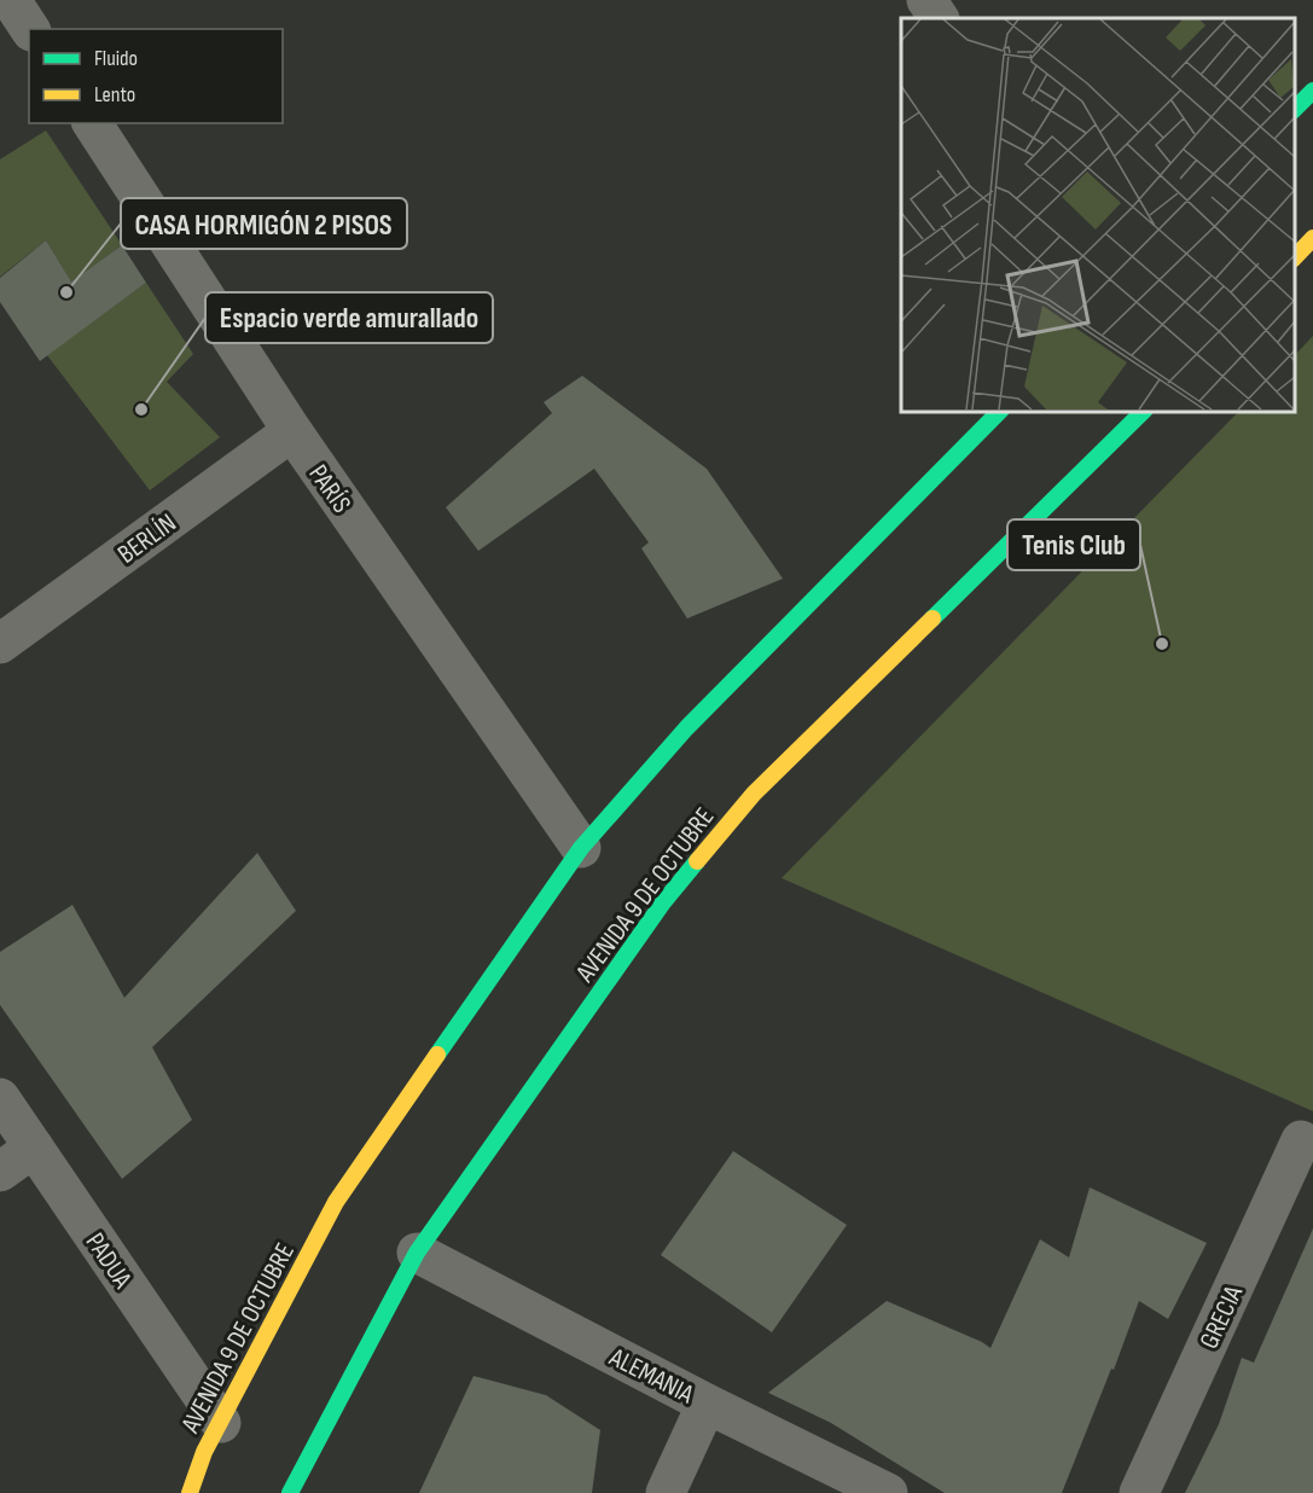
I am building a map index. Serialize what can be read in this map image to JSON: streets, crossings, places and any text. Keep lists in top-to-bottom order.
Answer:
{
  "streets": {
    "main road": ["AVENIDA 9 DE OCTUBRE"],
    "street": [
      "PARÍS",
      "BERLÍN",
      "PADUA",
      "GRECIA",
      "ALEMANIA"
    ]
  },
  "crossings": [
    ["PARÍS", "BERLÍN"],
    ["PARÍS", "AVENIDA 9 DE OCTUBRE"],
    ["AVENIDA 9 DE OCTUBRE", "PADUA"],
    ["AVENIDA 9 DE OCTUBRE", "ALEMANIA"]
  ],
  "places": ["CASA HORMIGÓN 2 PISOS", "Espacio verde amurallado", "Tenis Club"],
  "legend": ["Fluido", "Lento"]
}
